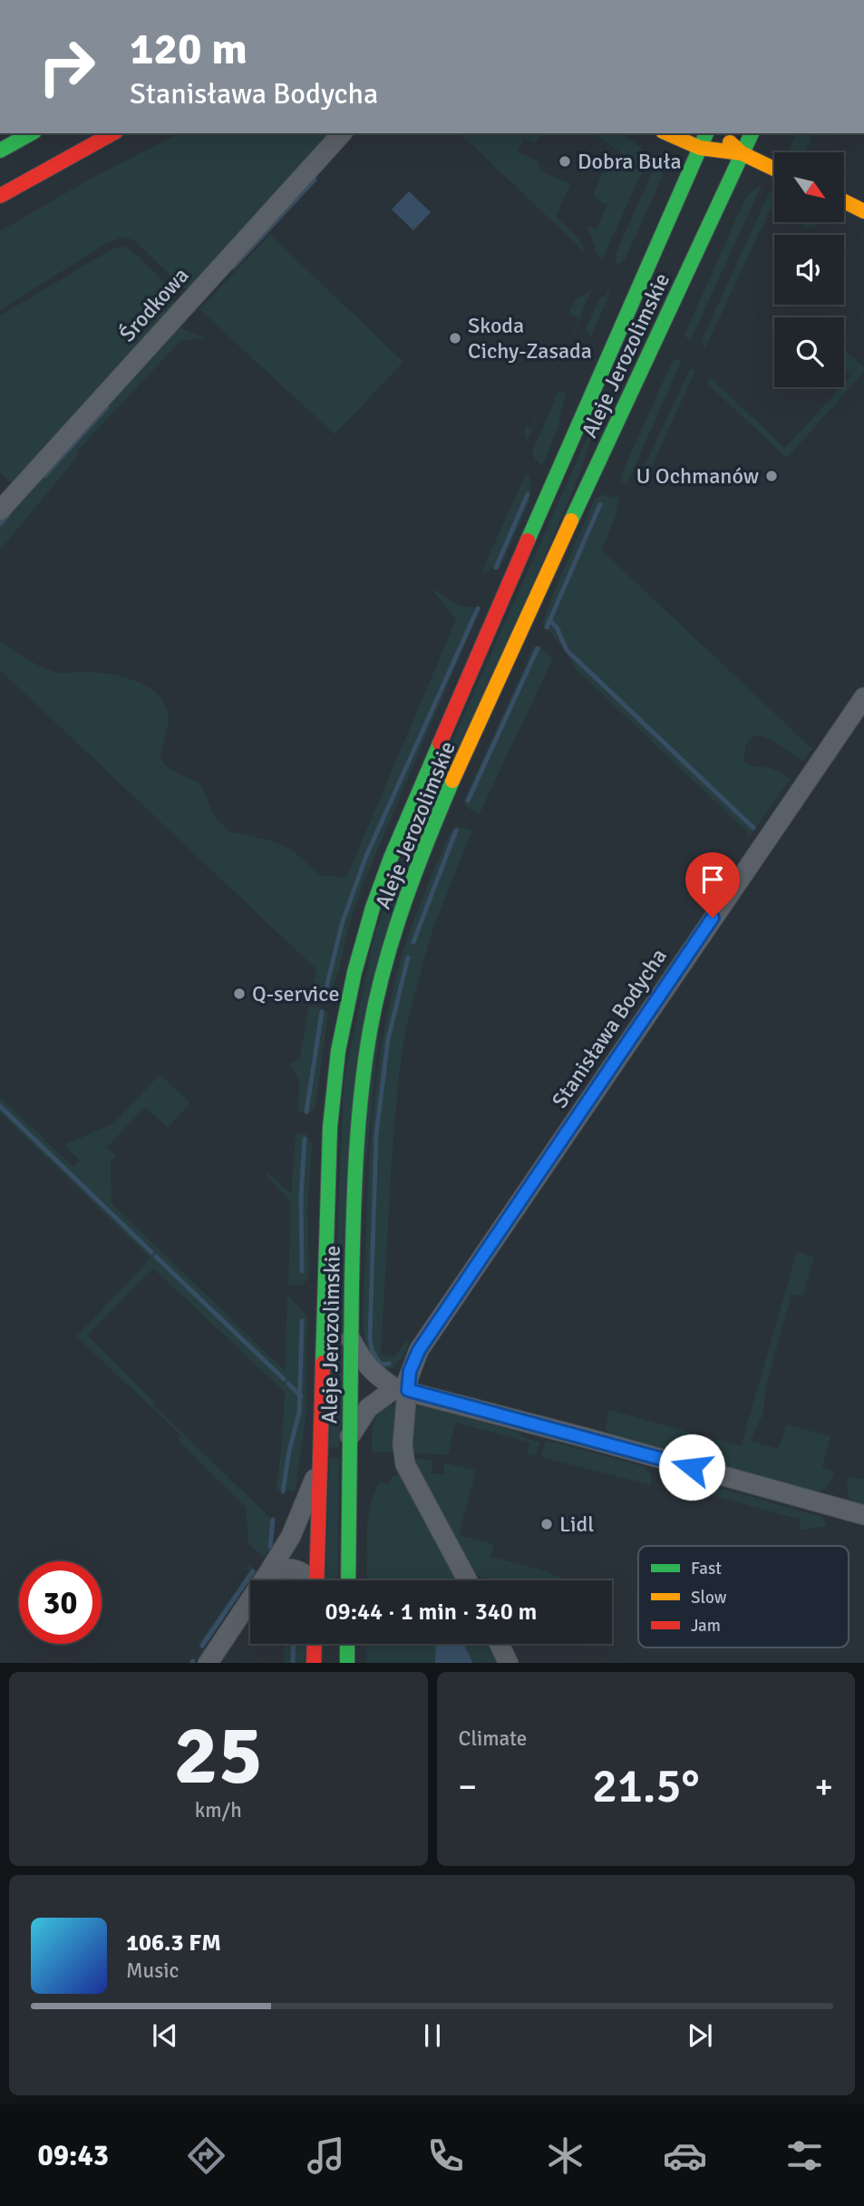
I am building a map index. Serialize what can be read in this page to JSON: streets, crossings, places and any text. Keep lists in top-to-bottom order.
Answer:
{
  "streets": {
    "main road": ["Aleje Jerozolimskie"],
    "street": ["Środkowa", "Stanisława Bodycha"]
  },
  "places": [
    "Dobra Buła",
    "Skoda Cichy-Zasada",
    "U Ochmanów",
    "Q-service",
    "Lidl"
  ],
  "legend": ["Fast", "Slow", "Jam"],
  "north": "bottom right",
  "page": {
    "turn": ["120 m", "Stanisława Bodycha"],
    "limit": "30",
    "trip": "09:44 · 1 min · 340 m",
    "tile": [
      ["25", "km/h"],
      "Climate"
    ],
    "heat": ["−", "21.5°", "+"],
    "song": ["106.3 FM", "Music"],
    "tabs": "09:43"
  }
}
